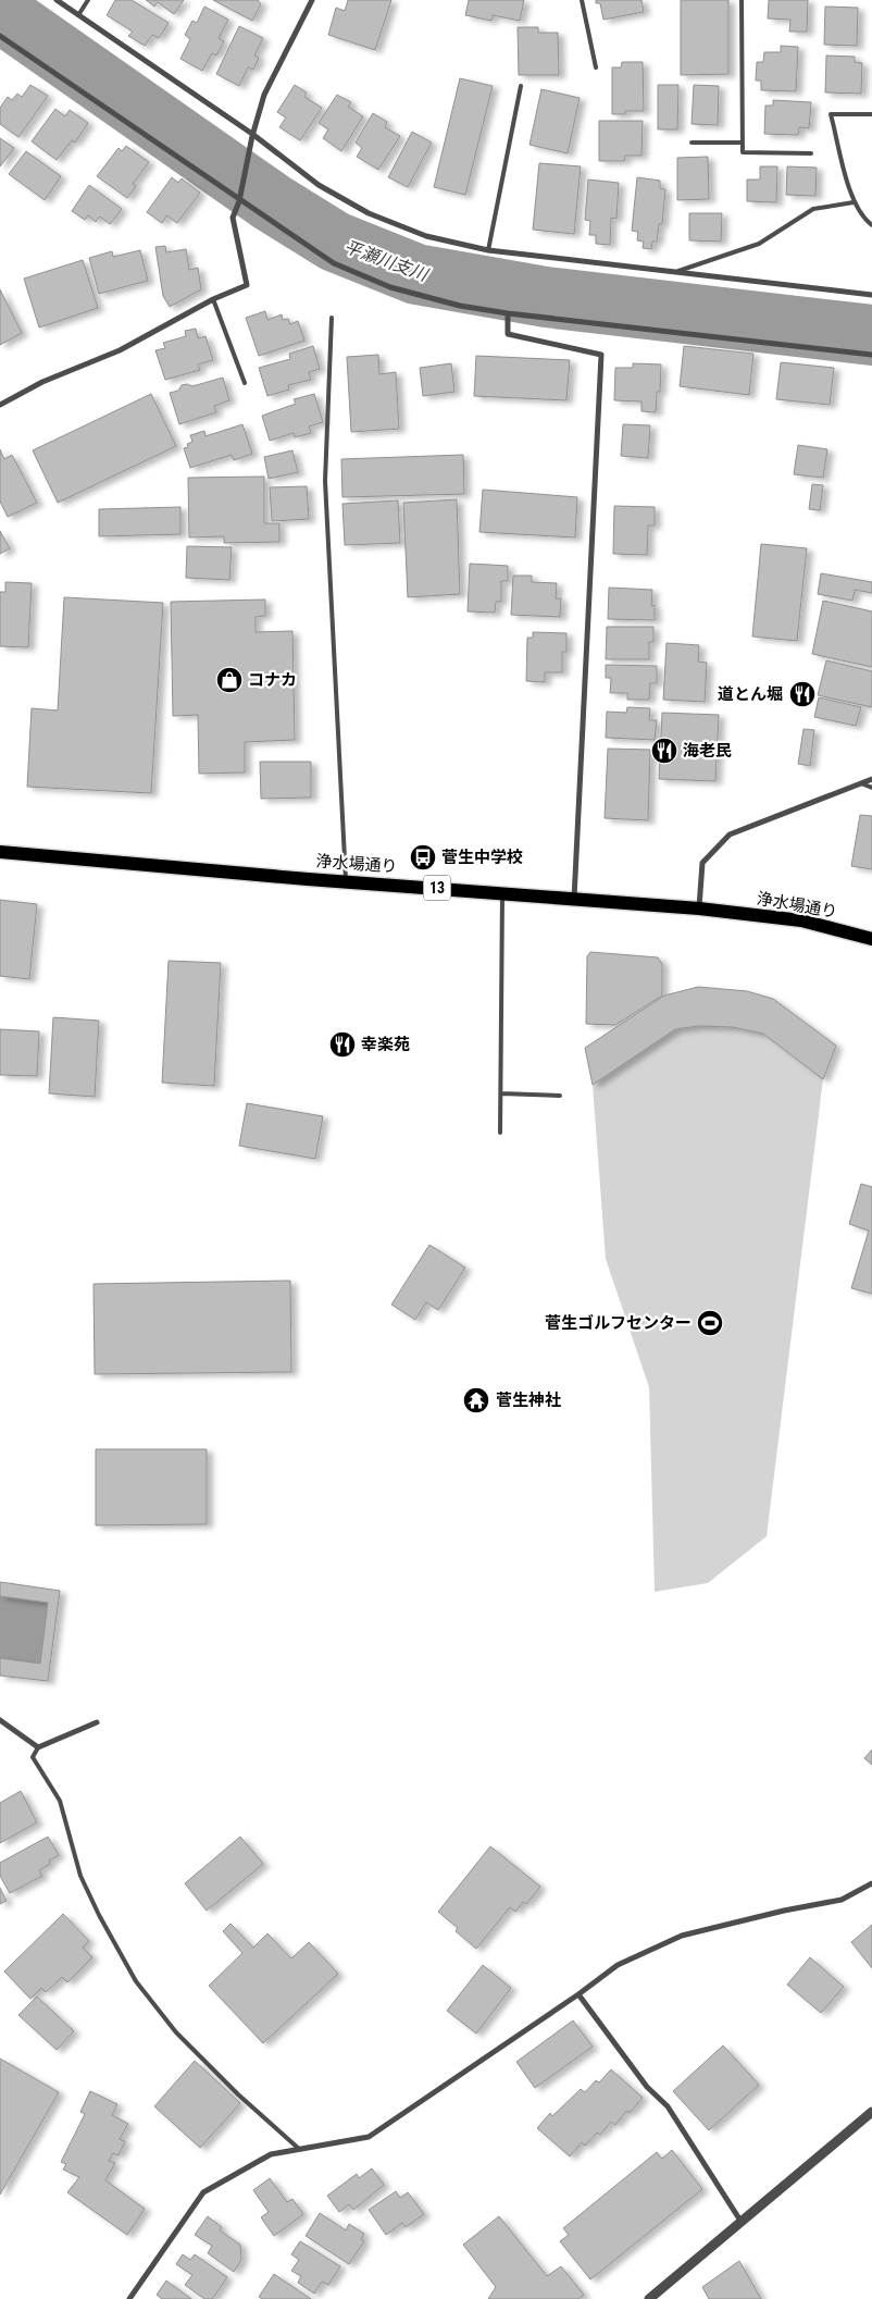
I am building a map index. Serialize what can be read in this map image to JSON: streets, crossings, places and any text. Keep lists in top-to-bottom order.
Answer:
{
  "streets": {
    "main road": ["浄水場通り", "13"]
  },
  "water": ["平瀬川支川"],
  "places": {
    "shop": ["コナカ"],
    "restaurant": ["道とん堀", "海老民", "幸楽苑"],
    "bus stop": ["菅生中学校"],
    "sports": ["菅生ゴルフセンター"],
    "temple": ["菅生神社"]
  }
}
